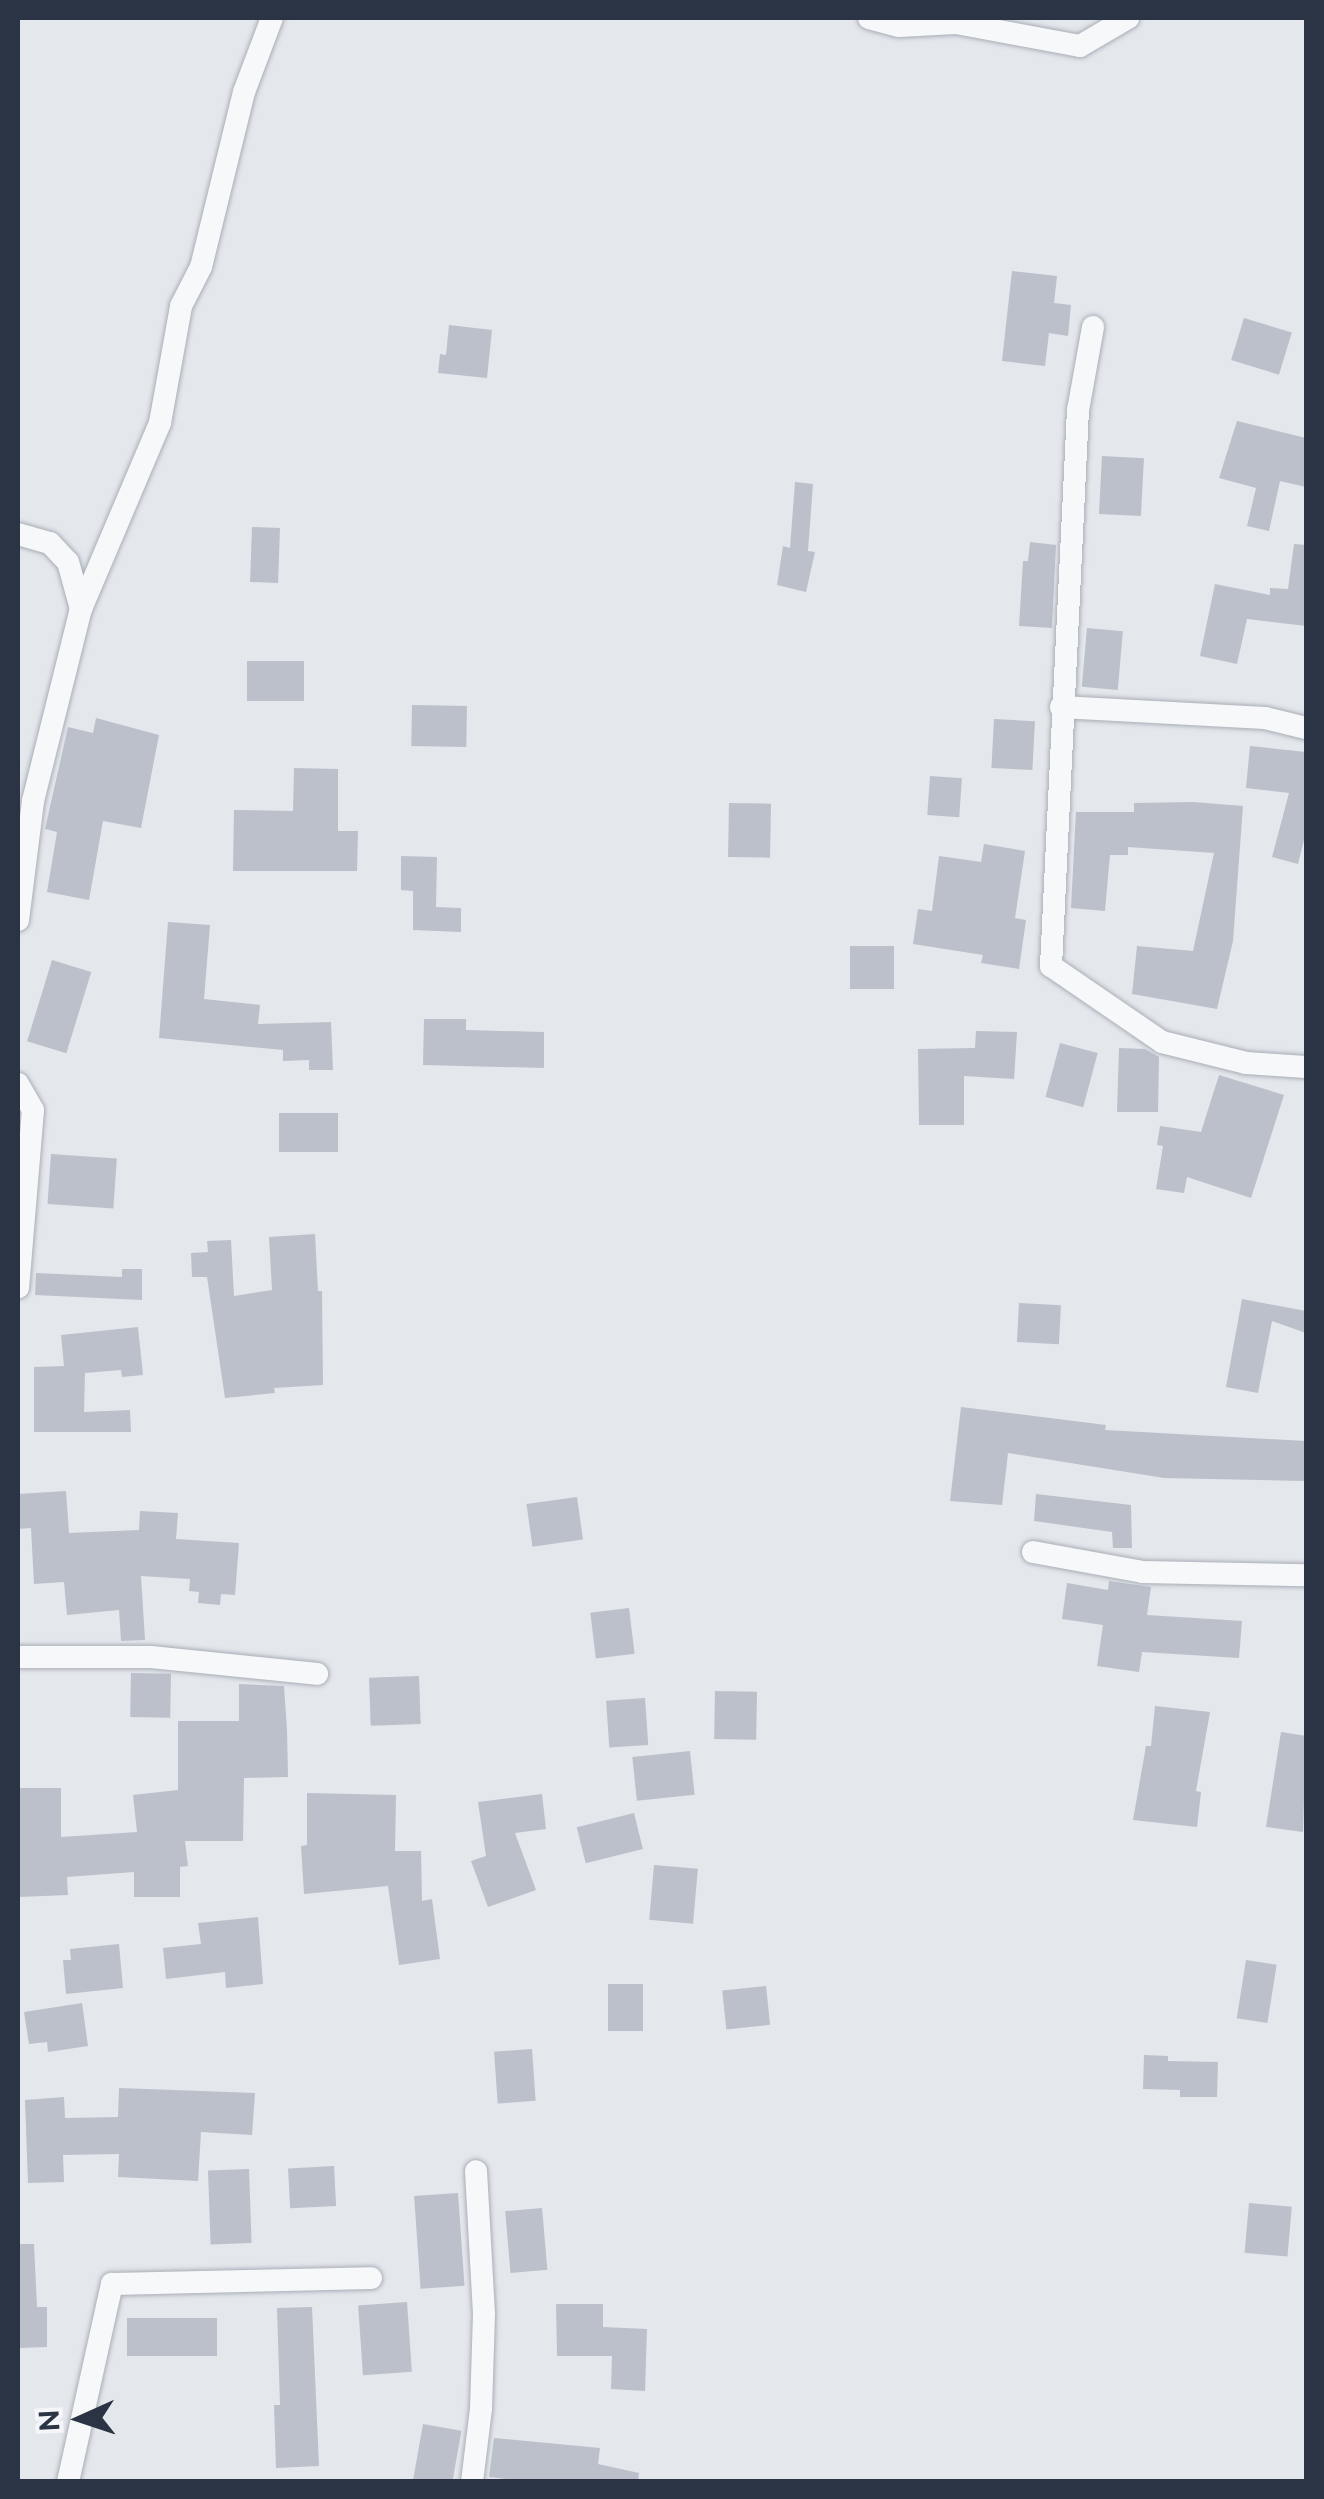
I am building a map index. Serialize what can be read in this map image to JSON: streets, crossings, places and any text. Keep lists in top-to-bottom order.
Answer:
{
  "north": "left"
}
